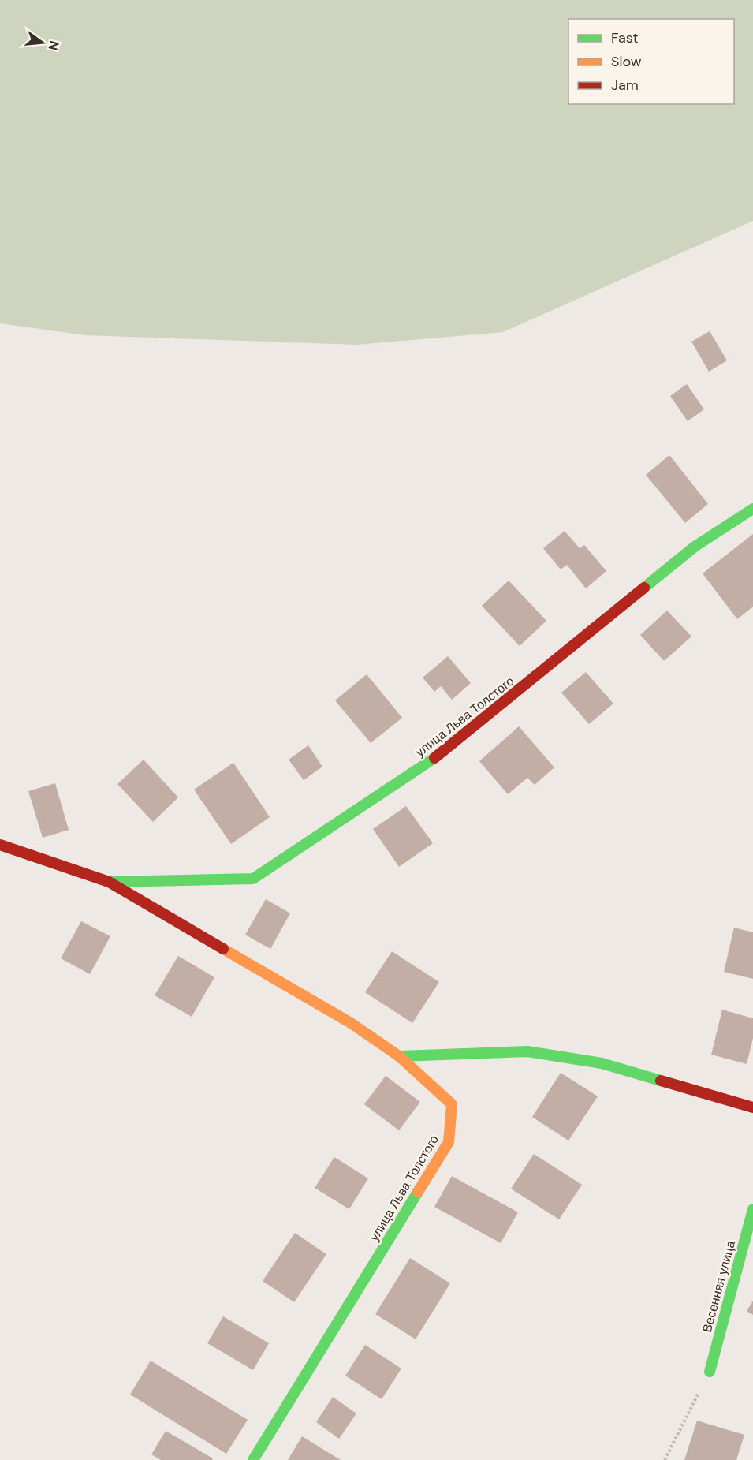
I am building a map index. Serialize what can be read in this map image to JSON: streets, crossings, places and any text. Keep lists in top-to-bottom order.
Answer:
{
  "streets": {
    "street": ["улица Льва Толстого", "Весенняя улица"]
  },
  "legend": ["Fast", "Slow", "Jam"],
  "north": "right"
}
